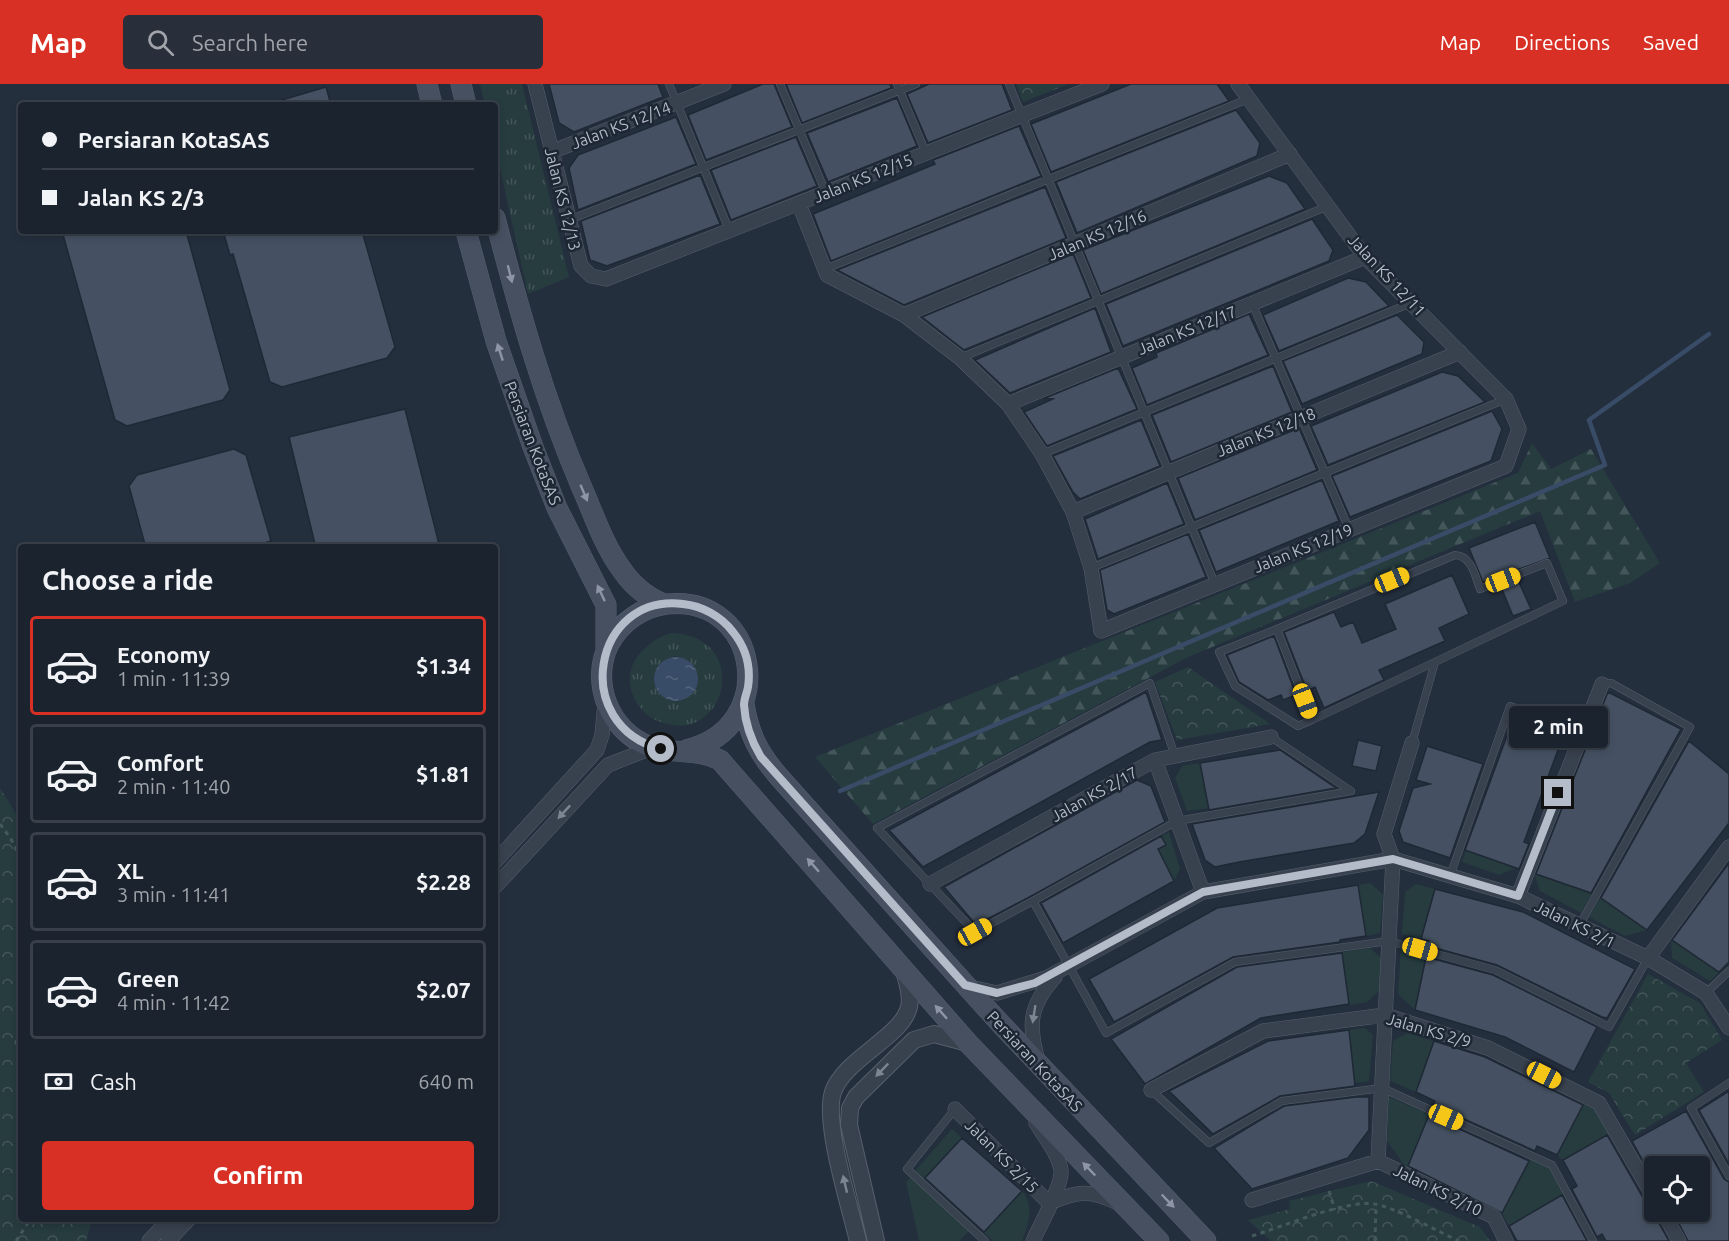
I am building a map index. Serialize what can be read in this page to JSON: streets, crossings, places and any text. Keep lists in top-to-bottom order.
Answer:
{
  "streets": {
    "main road": ["Persiaran KotaSAS"],
    "street": [
      "Jalan KS 12/14",
      "Jalan KS 12/15",
      "Jalan KS 12/13",
      "Jalan KS 12/16",
      "Jalan KS 12/11",
      "Jalan KS 12/17",
      "Jalan KS 12/18",
      "Jalan KS 12/19",
      "Jalan KS 2/17",
      "Jalan KS 2/1",
      "Jalan KS 2/9",
      "Jalan KS 2/15",
      "Jalan KS 2/10"
    ]
  },
  "crossings": [
    ["Jalan KS 12/14", "Jalan KS 12/13"],
    ["Jalan KS 12/15", "Jalan KS 12/13"],
    ["Jalan KS 12/16", "Jalan KS 12/11"],
    ["Jalan KS 12/11", "Jalan KS 12/17"],
    ["Jalan KS 12/11", "Jalan KS 12/18"],
    ["Jalan KS 12/11", "Jalan KS 12/19"],
    ["Persiaran KotaSAS", "Jalan KS 2/1"]
  ],
  "page": {
    "header": "Map",
    "search": "Search here",
    "nav": ["Map", "Directions", "Saved"],
    "banner": ["Persiaran KotaSAS", "Jalan KS 2/3"],
    "heading": "Choose a ride",
    "list": [
      {
        "name": "Economy",
        "note": "1 min · 11:39",
        "value": "$1.34"
      },
      {
        "name": "Comfort",
        "note": "2 min · 11:40",
        "value": "$1.81"
      },
      {
        "name": "XL",
        "note": "3 min · 11:41",
        "value": "$2.28"
      },
      {
        "name": "Green",
        "note": "4 min · 11:42",
        "value": "$2.07"
      }
    ],
    "bubble": "2 min",
    "pay": ["Cash", "640 m"],
    "buttons": "Confirm"
  }
}
